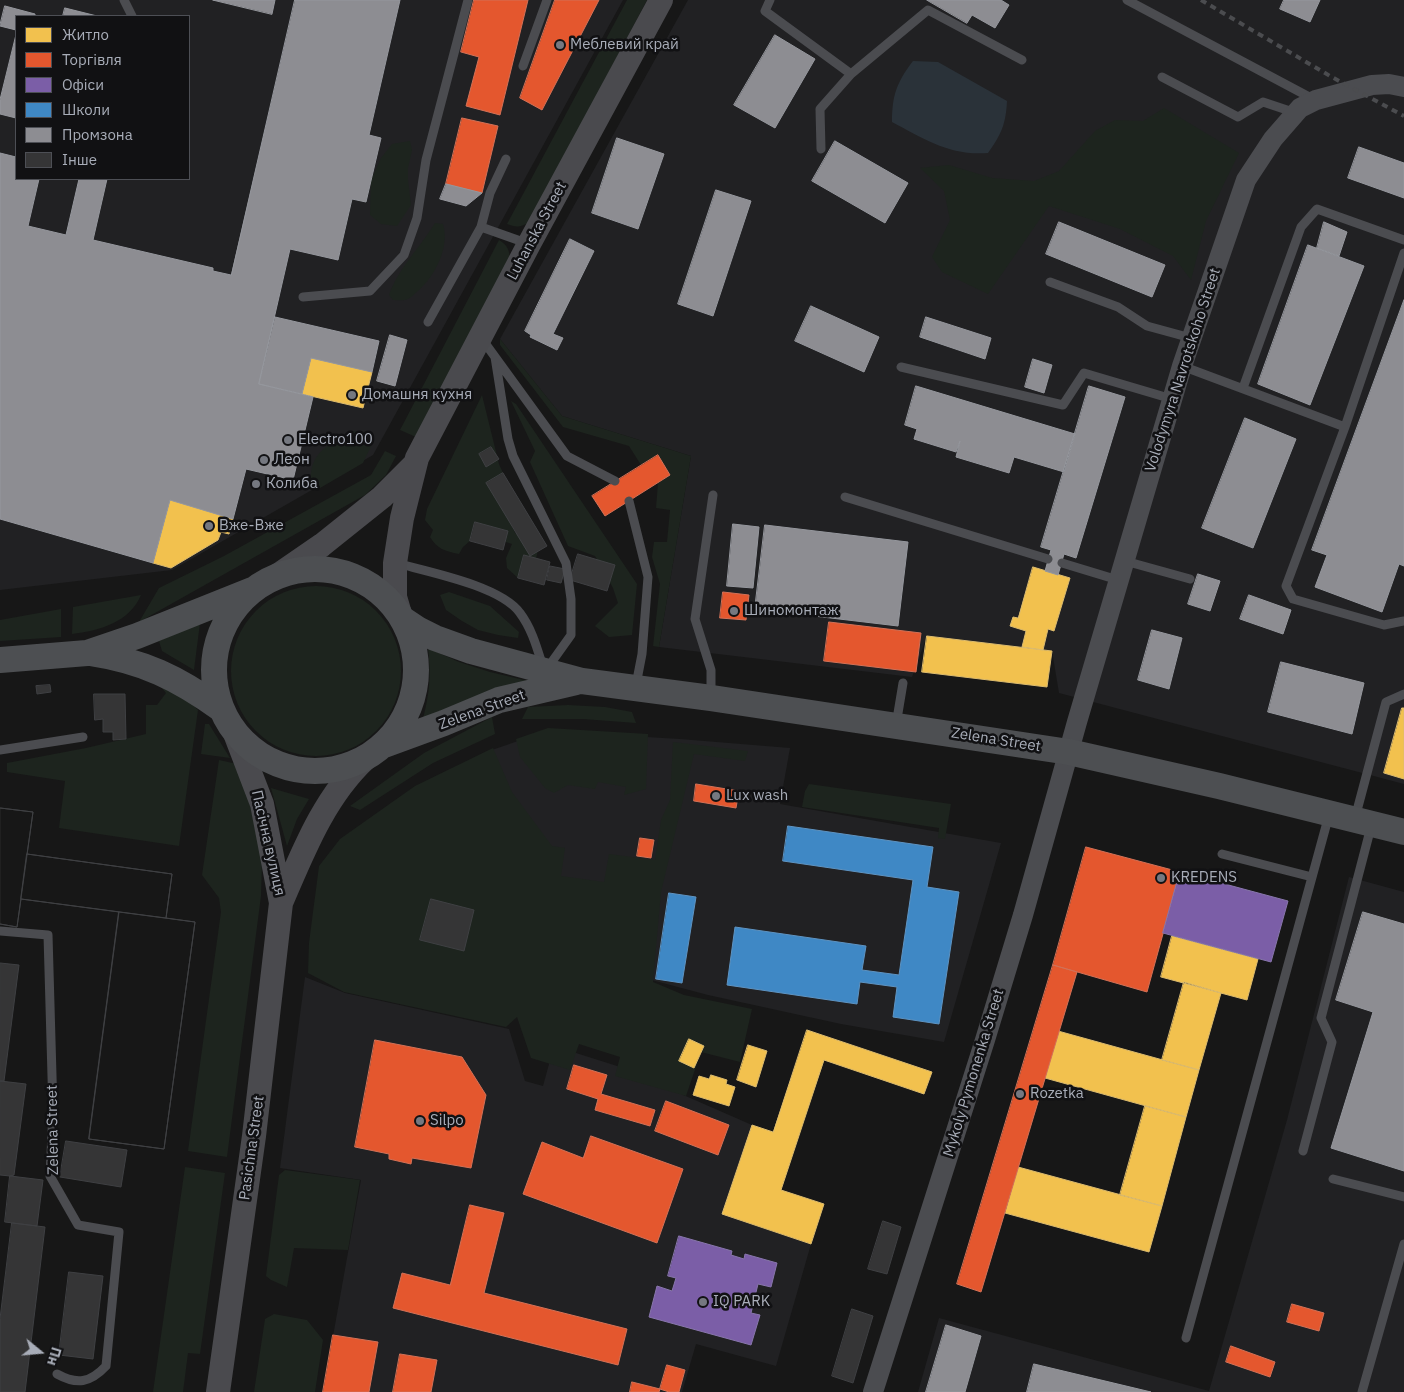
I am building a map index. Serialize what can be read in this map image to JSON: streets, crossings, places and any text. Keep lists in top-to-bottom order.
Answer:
{
  "streets": {
    "main road": [
      "Luhanska Street",
      "Zelena Street",
      "Пасічна вулиця",
      "Pasichna Street"
    ],
    "street": ["Volodymyra Navrotskoho Street", "Mykoly Pymonenka Street"]
  },
  "crossings": [
    ["Luhanska Street", "Zelena Street"],
    ["Volodymyra Navrotskoho Street", "Zelena Street"],
    ["Volodymyra Navrotskoho Street", "Mykoly Pymonenka Street"],
    ["Zelena Street", "Пасічна вулиця"],
    ["Zelena Street", "Mykoly Pymonenka Street"],
    ["Пасічна вулиця", "Pasichna Street"]
  ],
  "places": [
    "Меблевий край",
    "Домашня кухня",
    "Electro100",
    "Леон",
    "Колиба",
    "Вже-Вже",
    "Шиномонтаж",
    "Lux wash",
    "KREDENS",
    "Rozetka",
    "Silpo",
    "IQ PARK"
  ],
  "legend": [
    "Житло",
    "Торгівля",
    "Офіси",
    "Школи",
    "Промзона",
    "Інше"
  ],
  "north": "right"
}
